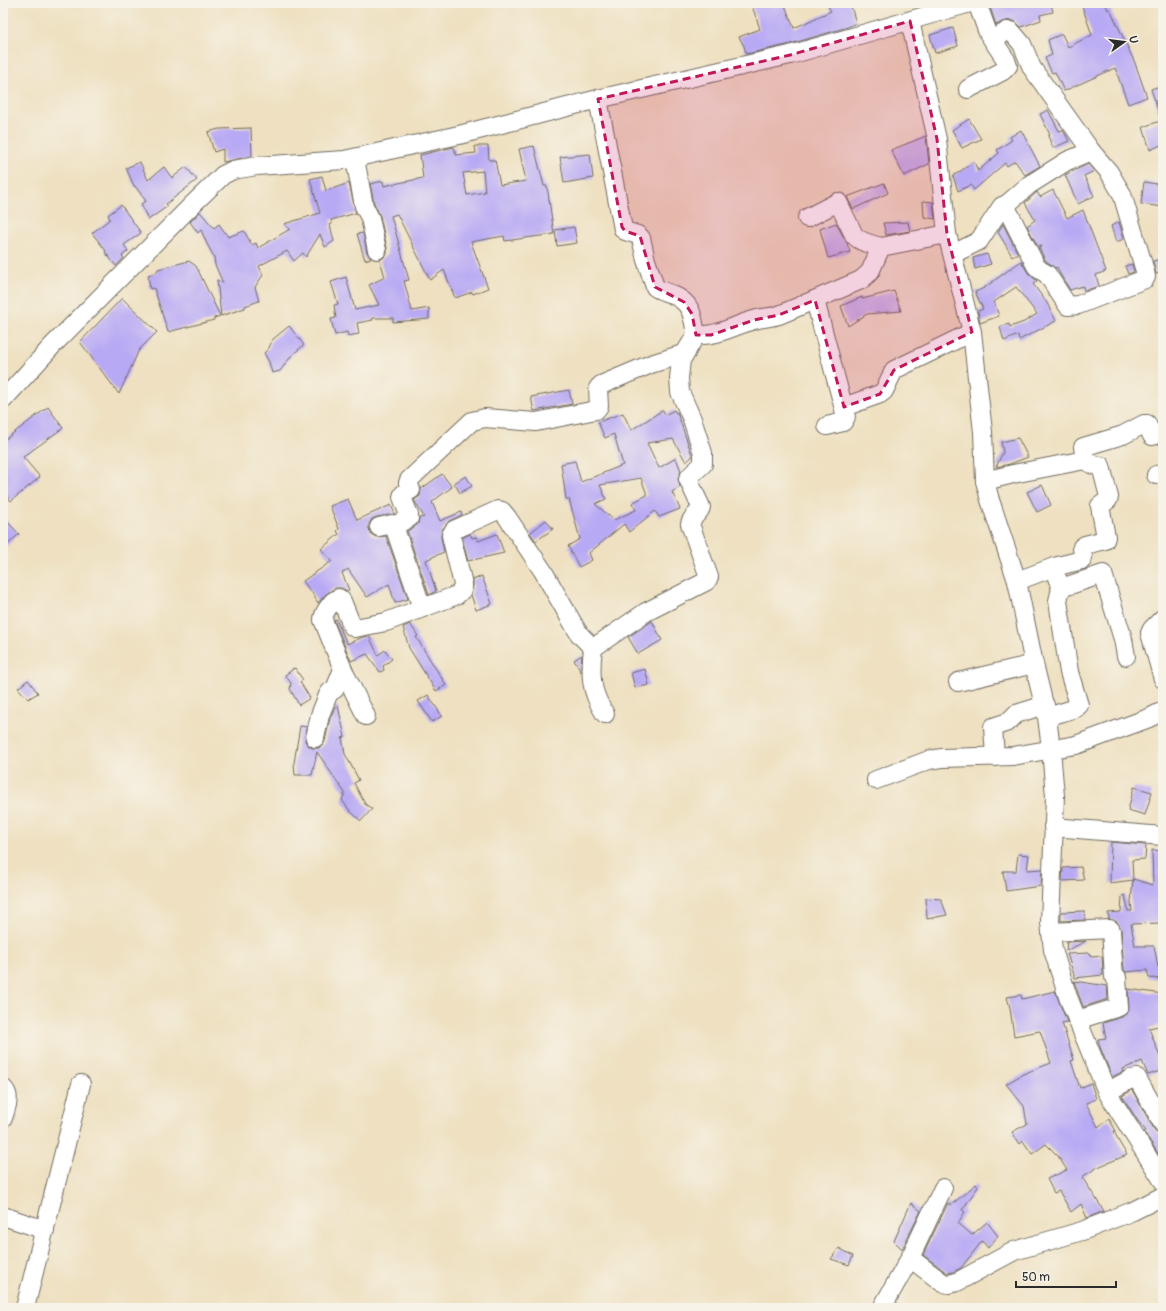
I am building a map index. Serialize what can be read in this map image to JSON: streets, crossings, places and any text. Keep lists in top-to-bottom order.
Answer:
{
  "scale_bar": "50 m",
  "north": "right"
}
